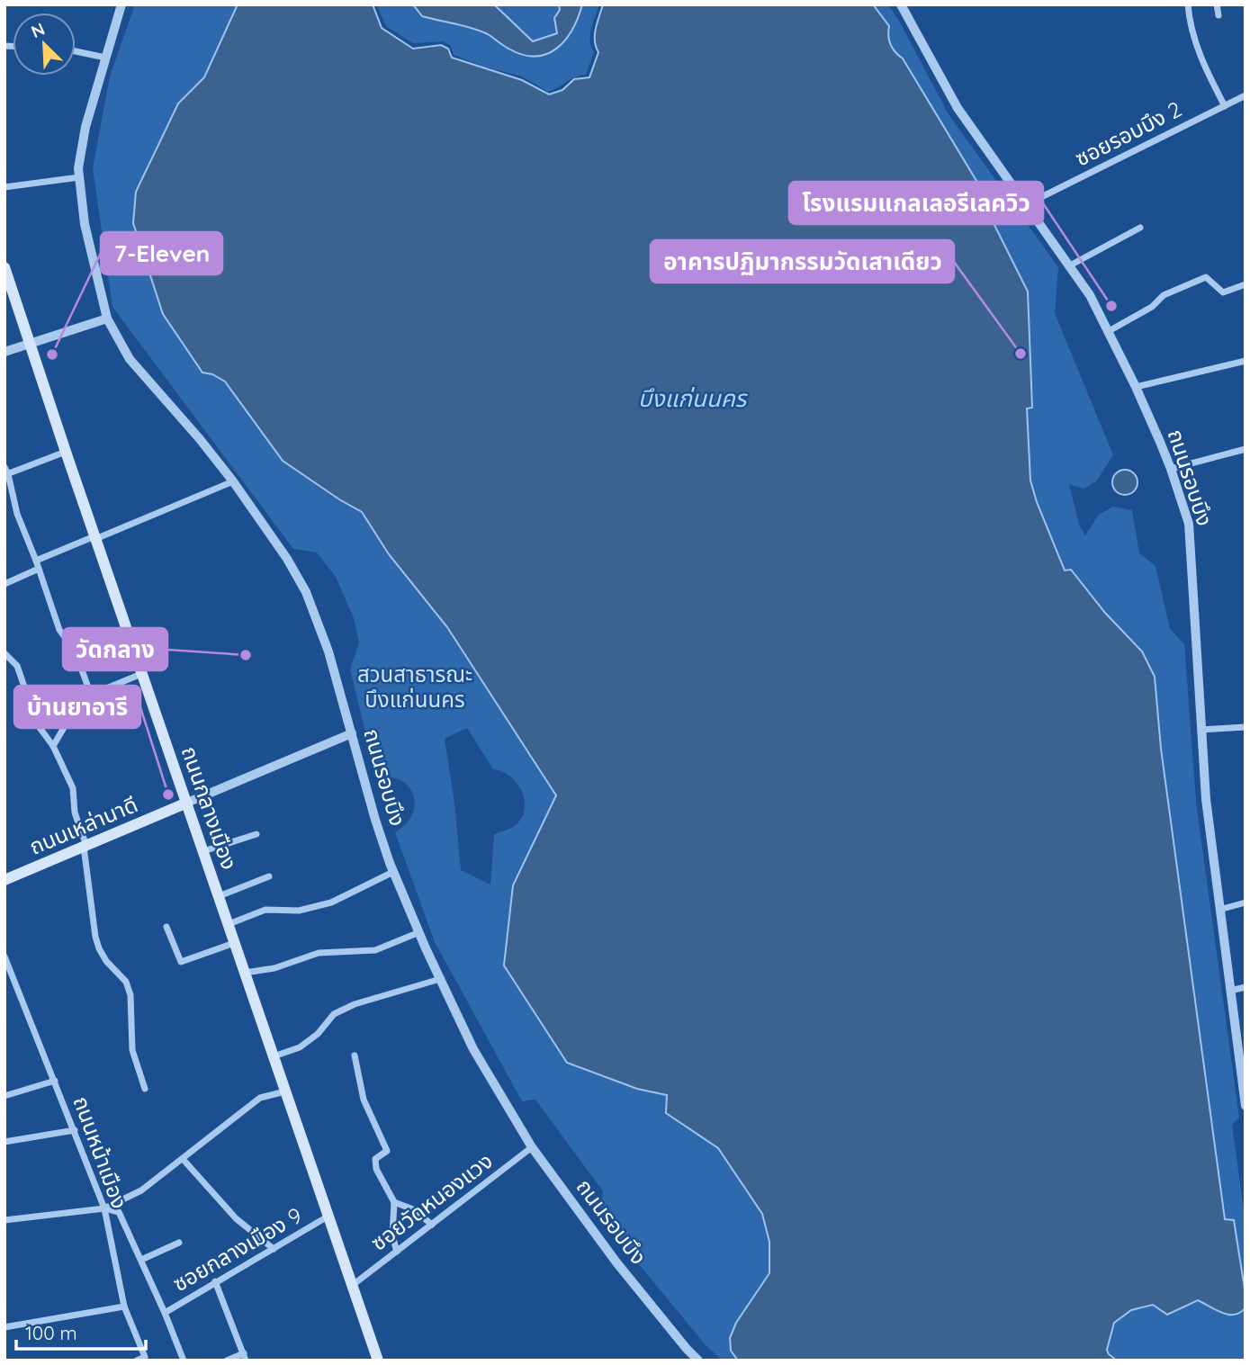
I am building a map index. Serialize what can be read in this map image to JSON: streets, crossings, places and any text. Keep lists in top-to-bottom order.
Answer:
{
  "streets": {
    "main road": ["ถนนกลางเมือง", "ถนนเหล่านาดี"],
    "street": [
      "ซอยรอบบึง 2",
      "ถนนรอบบึง",
      "ถนนหน้าเมือง",
      "ซอยวัดหนองแวง",
      "ซอยกลางเมือง 9"
    ]
  },
  "crossings": [
    ["ซอยรอบบึง 2", "ถนนรอบบึง"],
    ["ถนนรอบบึง", "ถนนเหล่านาดี"],
    ["ถนนรอบบึง", "ซอยวัดหนองแวง"],
    ["ถนนกลางเมือง", "ถนนเหล่านาดี"],
    ["ถนนกลางเมือง", "ซอยวัดหนองแวง"],
    ["ถนนกลางเมือง", "ซอยกลางเมือง 9"]
  ],
  "water": ["บึงแก่นนคร"],
  "parks": ["สวนสาธารณะ บึงแก่นนคร"],
  "places": [
    "โรงแรมแกลเลอรีเลควิว",
    "อาคารปฏิมากรรมวัดเสาเดียว",
    "7-Eleven",
    "วัดกลาง",
    "บ้านยาอารี"
  ],
  "scale_bar": "100 m",
  "north": "top left"
}
